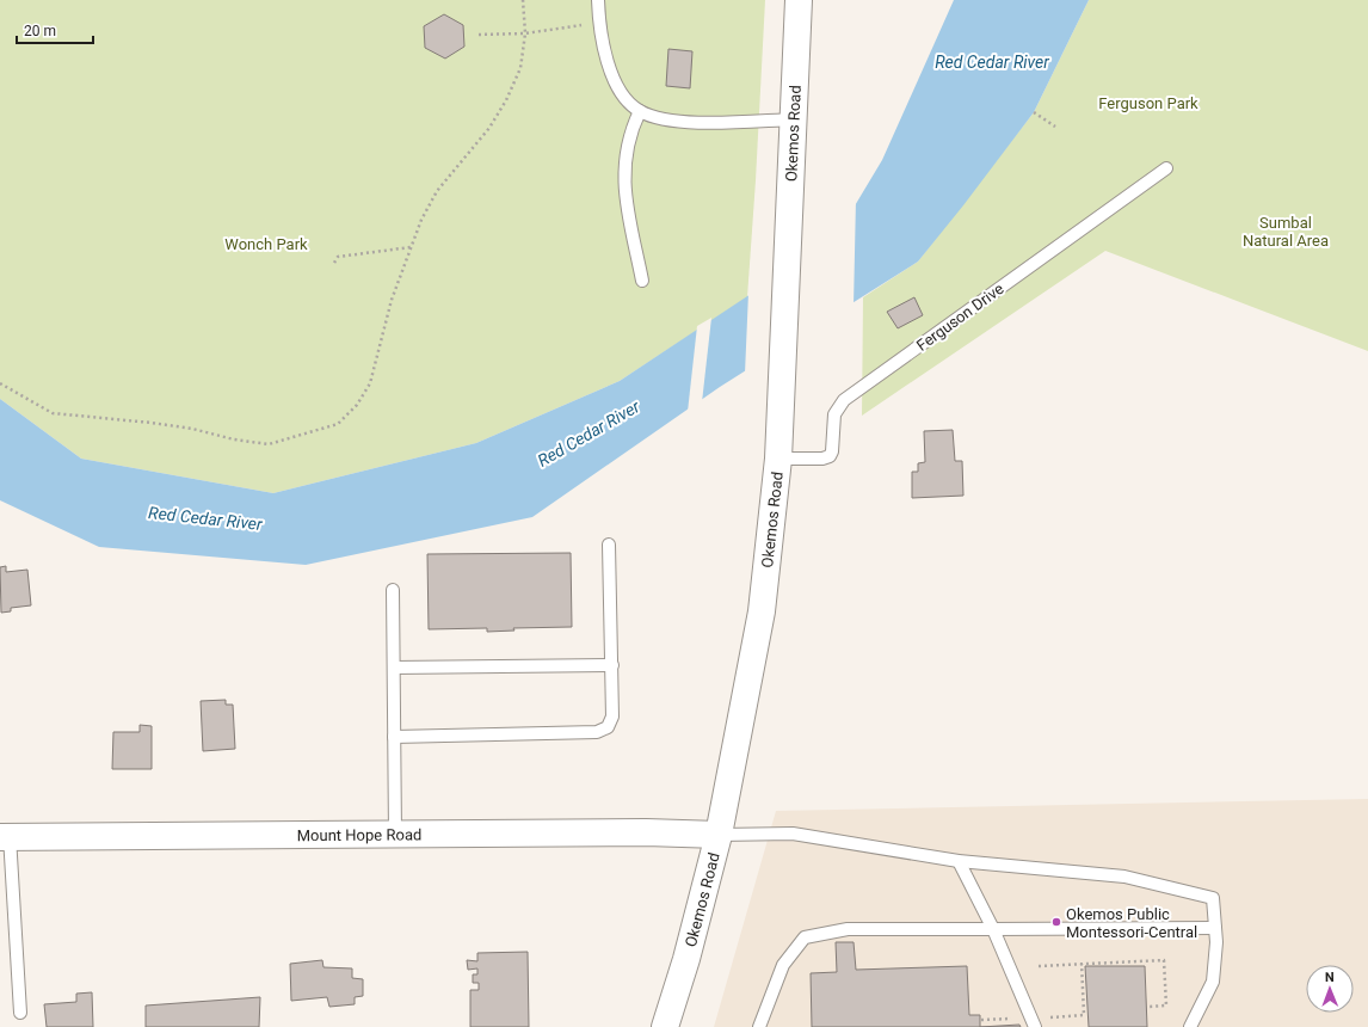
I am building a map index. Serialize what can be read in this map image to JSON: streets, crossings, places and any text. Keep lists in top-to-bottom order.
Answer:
{
  "streets": {
    "main road": ["Okemos Road", "Mount Hope Road"],
    "lane": ["Ferguson Drive"]
  },
  "crossings": [
    ["Okemos Road", "Ferguson Drive"],
    ["Okemos Road", "Mount Hope Road"]
  ],
  "water": ["Red Cedar River"],
  "parks": ["Ferguson Park", "Sumbal Natural Area", "Wonch Park"],
  "places": ["Okemos Public Montessori-Central"],
  "scale_bar": "20 m",
  "north": "top"
}
